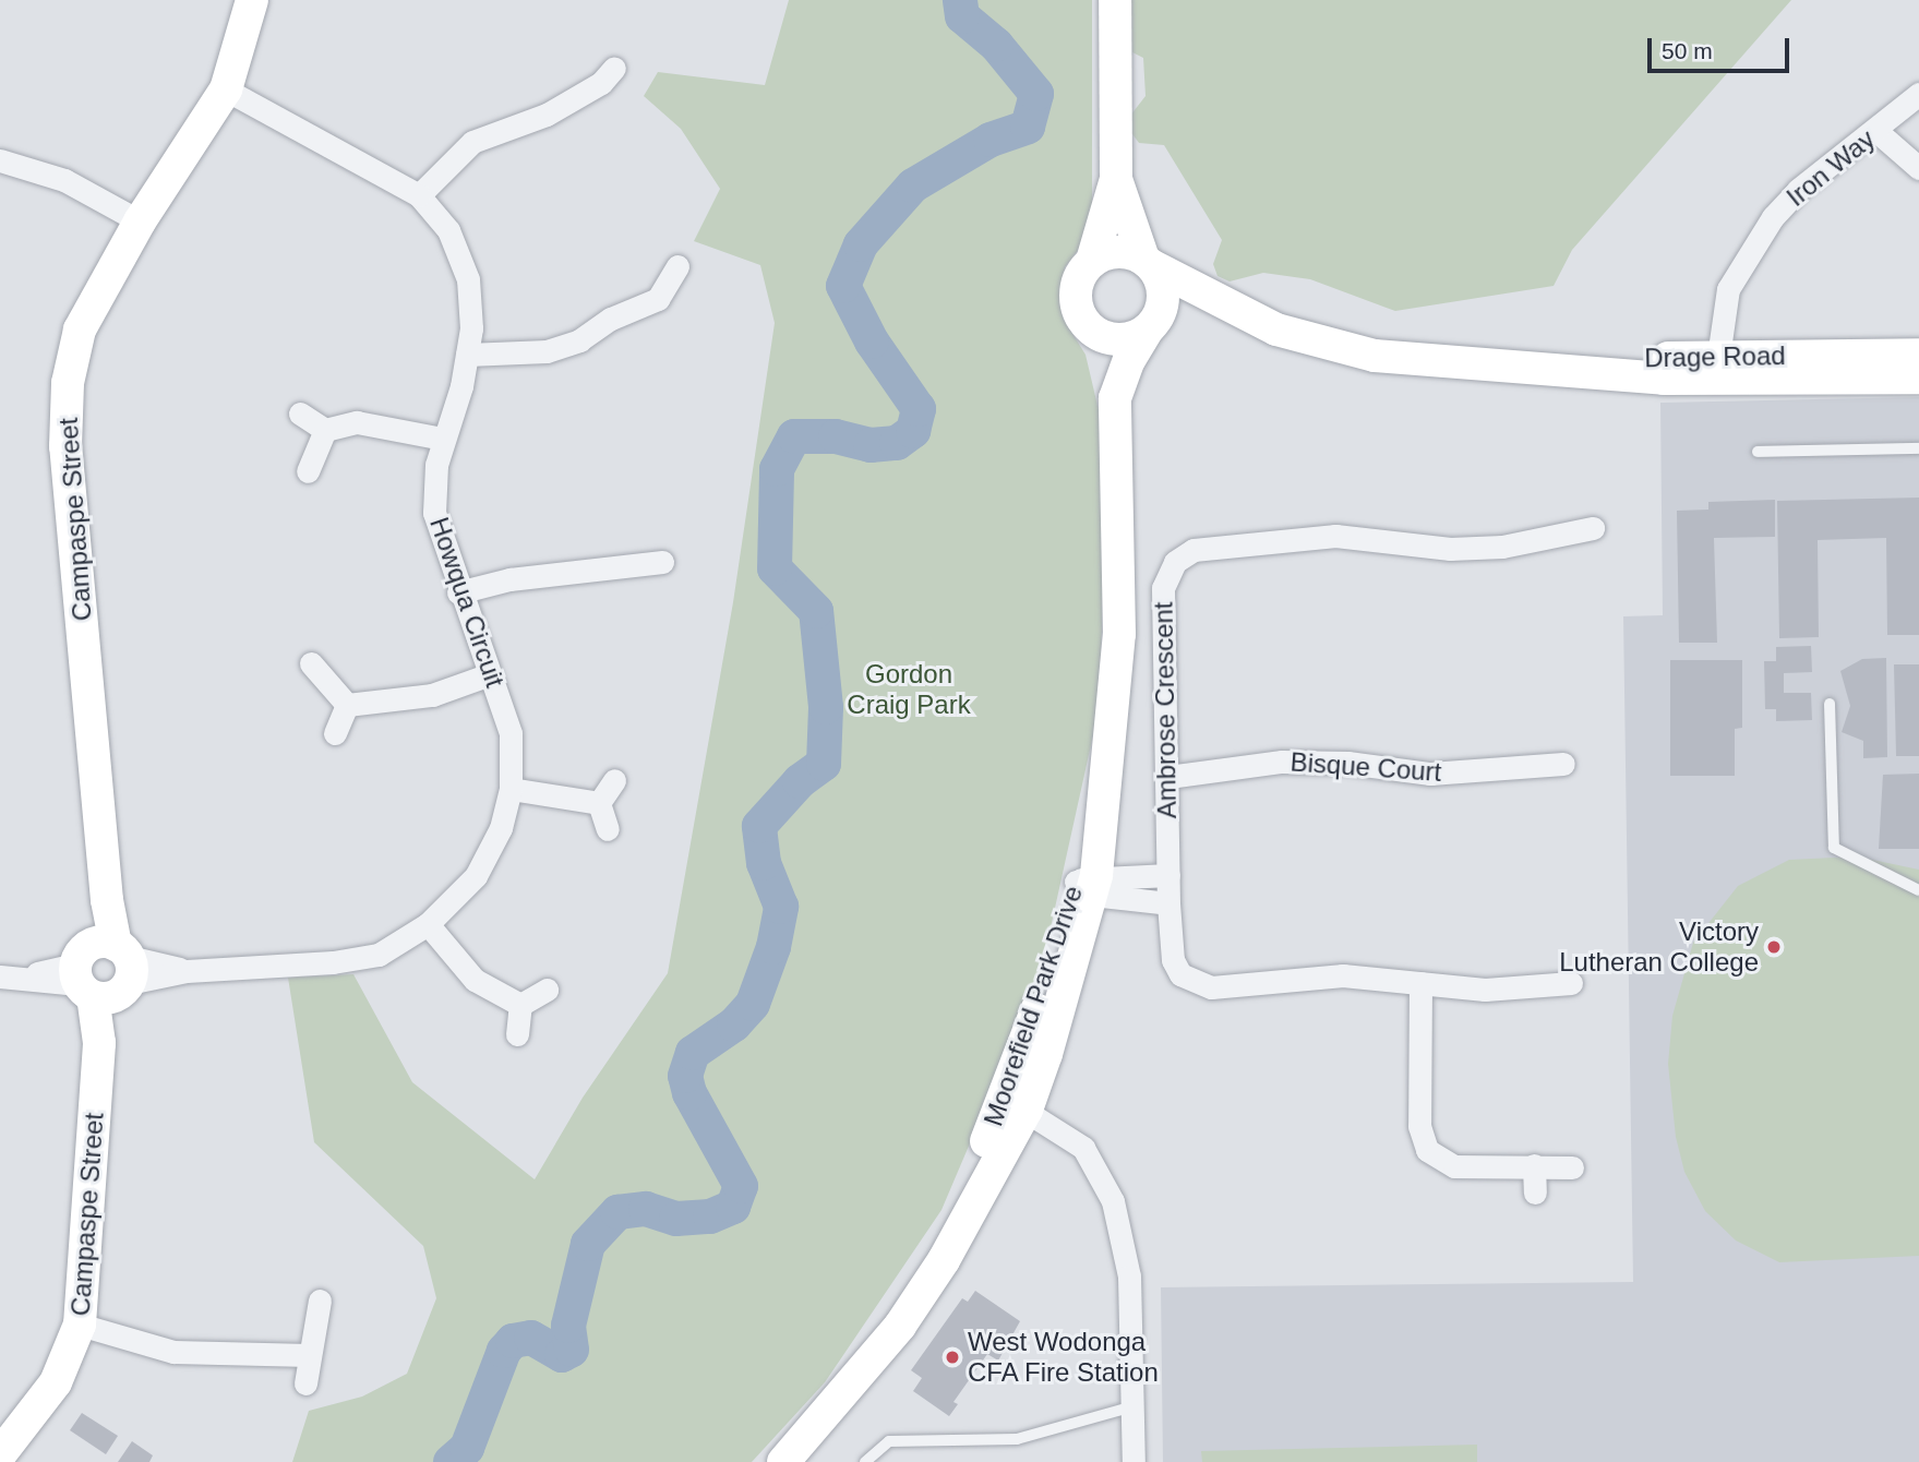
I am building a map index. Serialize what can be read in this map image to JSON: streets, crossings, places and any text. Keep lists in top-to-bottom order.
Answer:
{
  "streets": {
    "street": [
      "Iron Way",
      "Drage Road",
      "Campaspe Street",
      "Howqua Circuit",
      "Ambrose Crescent",
      "Bisque Court",
      "Moorefield Park Drive"
    ]
  },
  "crossings": [
    ["Iron Way", "Drage Road"],
    ["Campaspe Street", "Howqua Circuit"],
    ["Ambrose Crescent", "Bisque Court"]
  ],
  "parks": ["Gordon Craig Park"],
  "places": ["Victory Lutheran College", "West Wodonga CFA Fire Station"],
  "scale_bar": "50 m"
}
